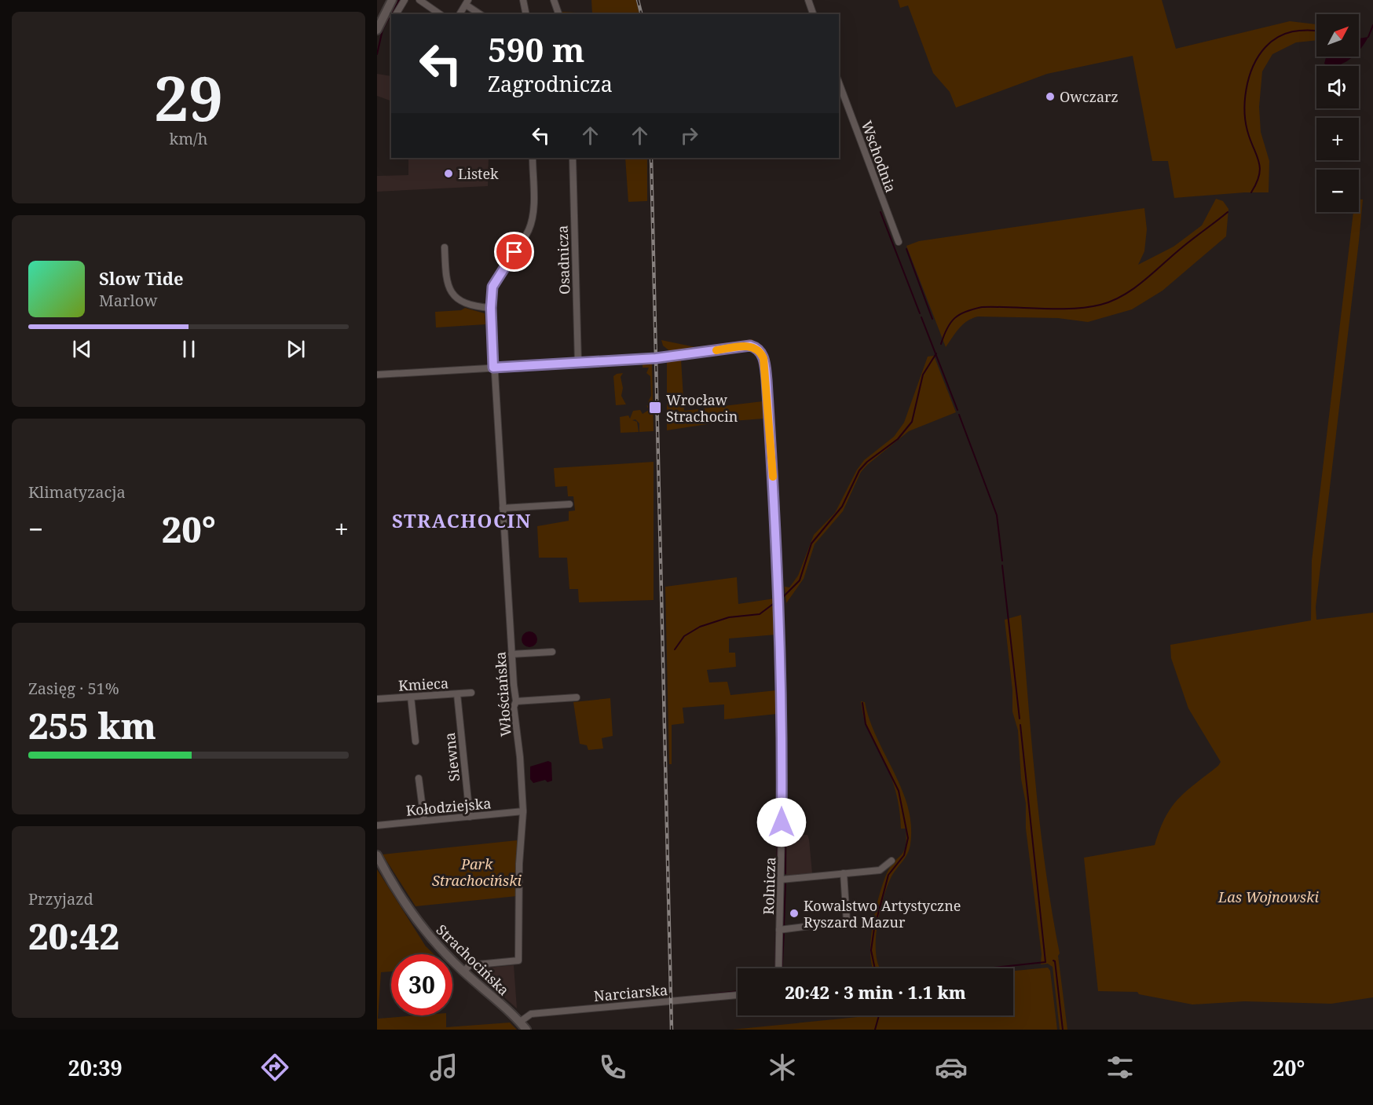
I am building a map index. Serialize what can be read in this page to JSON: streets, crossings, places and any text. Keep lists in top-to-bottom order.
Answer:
{
  "streets": {
    "main road": ["Strachocińska"],
    "street": [
      "Wschodnia",
      "Osadnicza",
      "Kmieca",
      "Włościańska",
      "Siewna",
      "Kołodziejska",
      "Rolnicza",
      "Narciarska"
    ]
  },
  "crossings": [
    ["Osadnicza", "Rolnicza"],
    ["Kmieca", "Siewna"],
    ["Włościańska", "Kołodziejska"],
    ["Włościańska", "Strachocińska"],
    ["Siewna", "Kołodziejska"],
    ["Strachocińska", "Narciarska"]
  ],
  "districts": ["STRACHOCIN"],
  "parks": ["Park Strachociński", "Las Wojnowski"],
  "places": {
    "other": ["Owczarz", "Listek", "Kowalstwo Artystyczne Ryszard Mazur"],
    "transit": ["Wrocław Strachocin"]
  },
  "north": "top right",
  "page": {
    "tile": [
      ["29", "km/h"],
      "Klimatyzacja",
      ["Zasięg · 51%", "255 km"],
      ["Przyjazd", "20:42"]
    ],
    "map_buttons": ["+", "−"],
    "turn": ["590 m", "Zagrodnicza"],
    "song": ["Slow Tide", "Marlow"],
    "heat": ["−", "20°", "+"],
    "limit": "30",
    "trip": "20:42 · 3 min · 1.1 km",
    "tabs": ["20:39", "20°"]
  }
}
